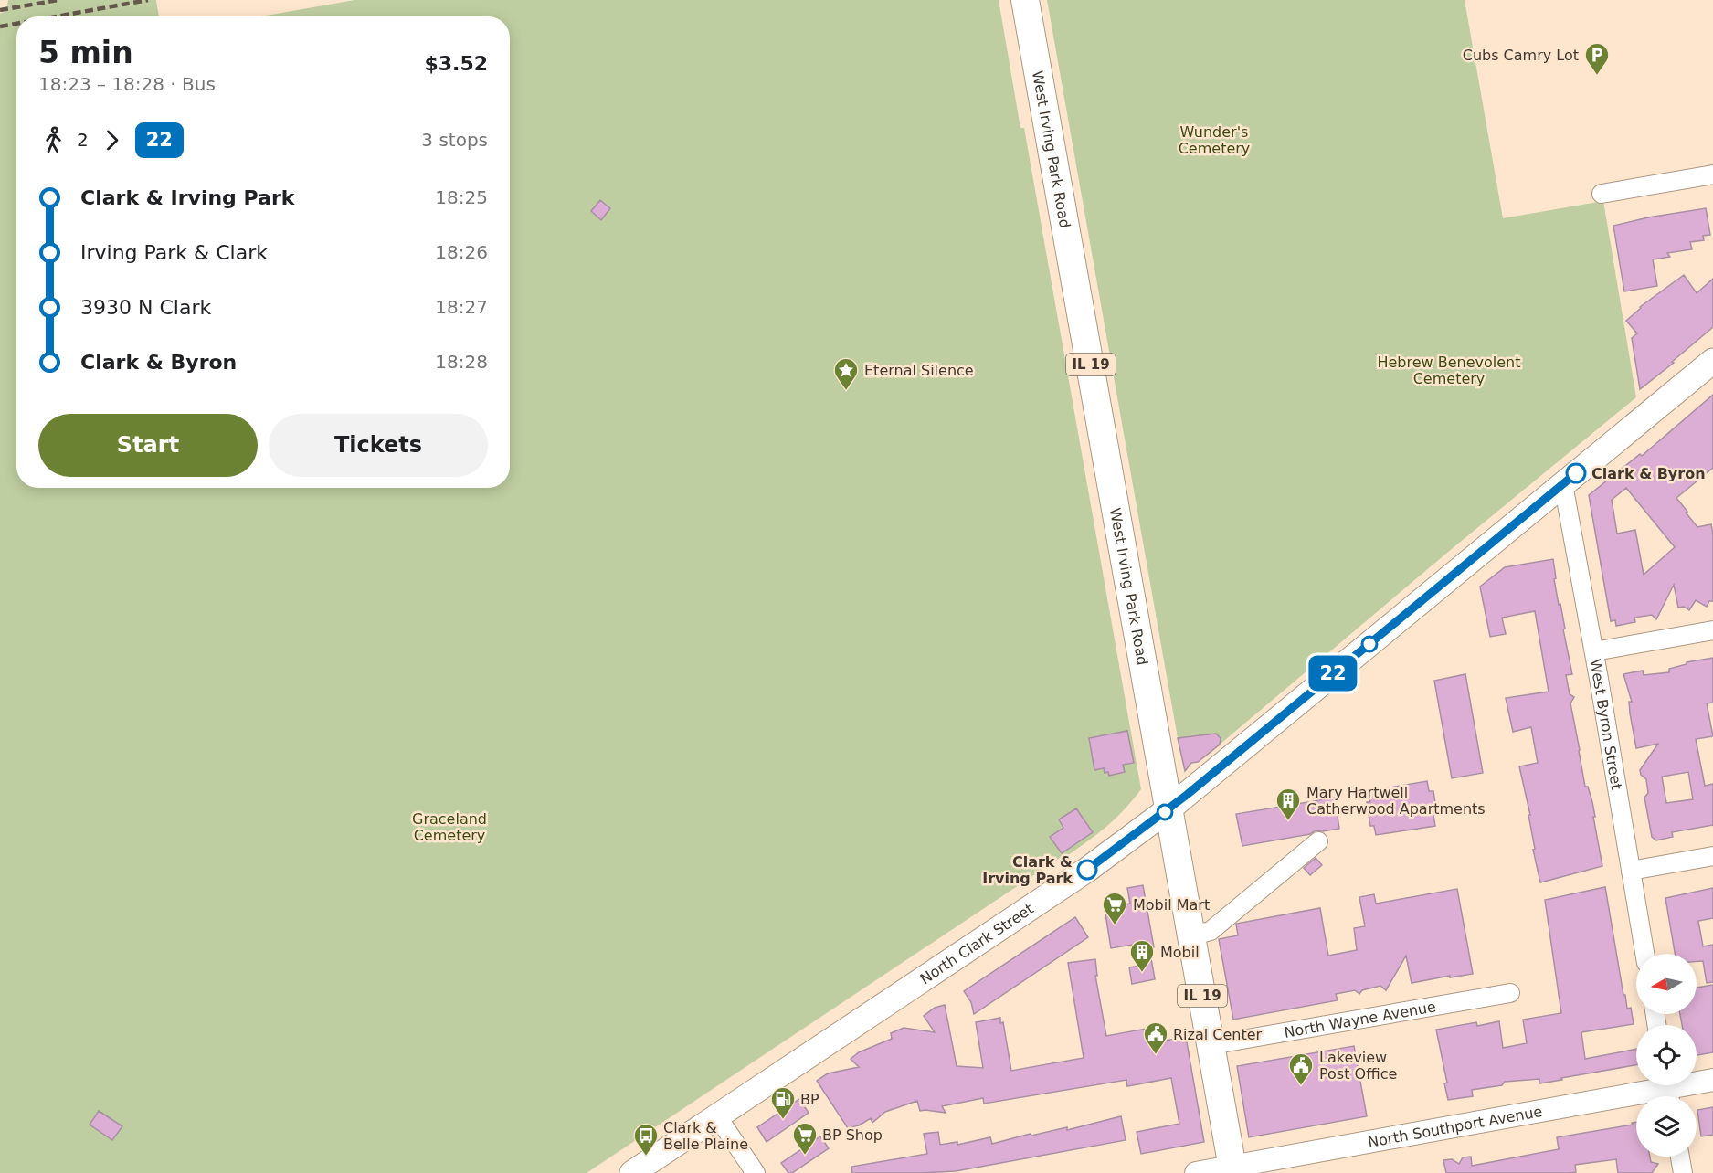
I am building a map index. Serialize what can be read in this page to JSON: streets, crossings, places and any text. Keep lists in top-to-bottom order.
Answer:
{
  "streets": {
    "main road": ["West Irving Park Road", "IL 19", "North Clark Street"],
    "street": ["West Byron Street", "North Wayne Avenue", "North Southport Avenue"]
  },
  "crossings": [
    ["West Irving Park Road", "North Clark Street"],
    ["West Irving Park Road", "North Wayne Avenue"],
    ["West Irving Park Road", "North Southport Avenue"],
    ["West Byron Street", "North Clark Street"]
  ],
  "parks": ["Wunder's Cemetery", "Hebrew Benevolent Cemetery", "Graceland Cemetery"],
  "places": {
    "parking": ["Cubs Camry Lot"],
    "place": ["Eternal Silence"],
    "other": ["Clark & Byron", "Clark & Irving Park"],
    "building": ["Mary Hartwell Catherwood Apartments", "Mobil"],
    "supermarket": ["Mobil Mart", "BP Shop"],
    "public building": ["Rizal Center", "Lakeview Post Office"],
    "fuel station": ["BP"],
    "bus stop": ["Clark & Belle Plaine"]
  },
  "lines": ["bus line 22"],
  "north": "left",
  "page": {
    "on_map": "22",
    "heading": ["5 min", "18:23 – 18:28 · Bus", "$3.52"],
    "legs": ["2", "22", "3 stops"],
    "list": [
      {
        "name": "Clark & Irving Park",
        "value": "18:25"
      },
      {
        "name": "Irving Park & Clark",
        "value": "18:26"
      },
      {
        "name": "3930 N Clark",
        "value": "18:27"
      },
      {
        "name": "Clark & Byron",
        "value": "18:28"
      }
    ],
    "buttons": ["Start", "Tickets"]
  }
}
